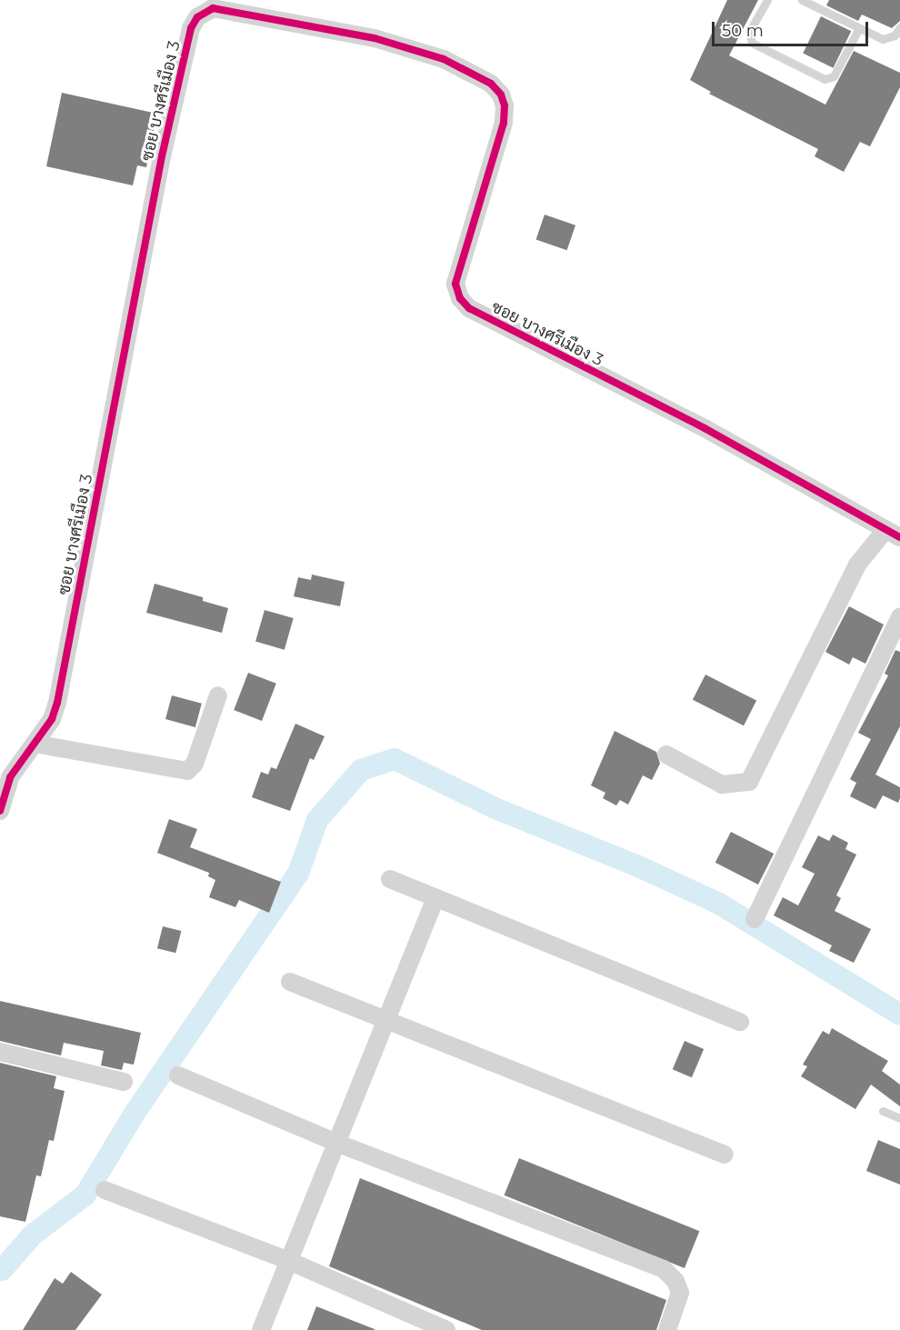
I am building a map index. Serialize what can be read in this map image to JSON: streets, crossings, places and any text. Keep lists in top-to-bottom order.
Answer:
{
  "streets": {
    "street": ["ซอย บางศรีเมือง 3"]
  },
  "scale_bar": "50 m"
}
